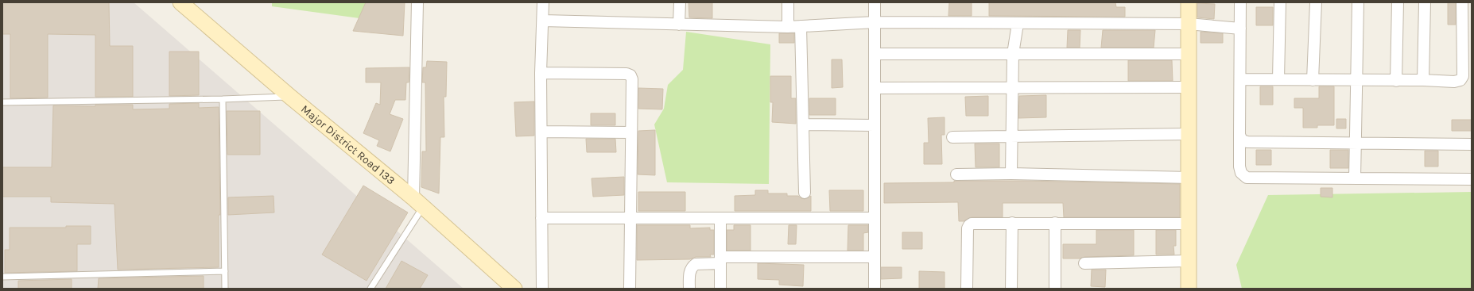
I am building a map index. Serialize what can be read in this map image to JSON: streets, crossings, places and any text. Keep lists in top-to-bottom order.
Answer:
{
  "streets": {
    "main road": ["Major District Road 133"]
  }
}
